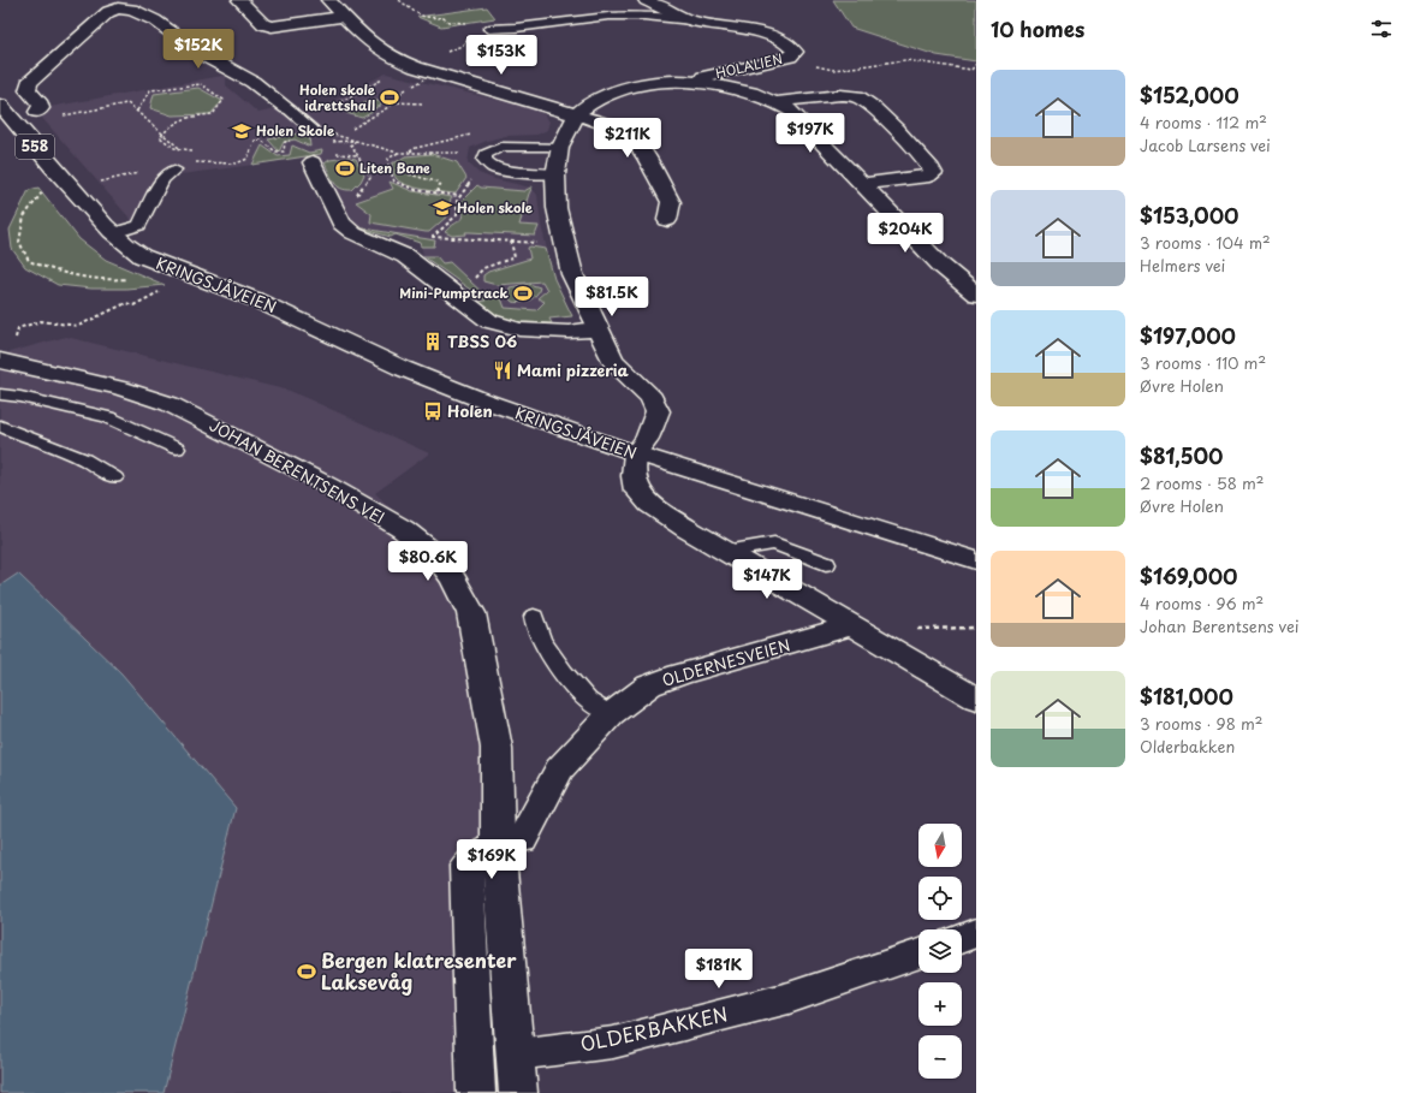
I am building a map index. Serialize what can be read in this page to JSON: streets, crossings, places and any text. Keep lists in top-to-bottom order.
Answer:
{
  "streets": {
    "street": [
      "HOLALIEN",
      "558",
      "KRINGSJÅVEIEN",
      "JOHAN BERENTSENS VEI",
      "OLDERNESVEIEN",
      "OLDERBAKKEN"
    ]
  },
  "crossings": [
    ["JOHAN BERENTSENS VEI", "OLDERBAKKEN"]
  ],
  "places": {
    "sports": [
      "Holen skole idrettshall",
      "Liten Bane",
      "Mini-Pumptrack",
      "Bergen klatresenter Laksevåg"
    ],
    "school or university": ["Holen Skole", "Holen skole"],
    "building": ["TBSS 06"],
    "restaurant": ["Mami pizzeria"],
    "bus stop": ["Holen"]
  },
  "north": "bottom",
  "page": {
    "heading": "10 homes",
    "price": [
      "$152K",
      "$153K",
      "$197K",
      "$211K",
      "$204K",
      "$81.5K",
      "$80.6K",
      "$147K",
      "$169K",
      "$181K"
    ],
    "list": [
      {
        "name": "$152,000",
        "note": "4 rooms · 112 m² · Jacob Larsens vei"
      },
      {
        "name": "$153,000",
        "note": "3 rooms · 104 m² · Helmers vei"
      },
      {
        "name": "$197,000",
        "note": "3 rooms · 110 m² · Øvre Holen"
      },
      {
        "name": "$81,500",
        "note": "2 rooms · 58 m² · Øvre Holen"
      },
      {
        "name": "$169,000",
        "note": "4 rooms · 96 m² · Johan Berentsens vei"
      },
      {
        "name": "$181,000",
        "note": "3 rooms · 98 m² · Olderbakken"
      }
    ],
    "map_buttons": ["+", "−"]
  }
}
